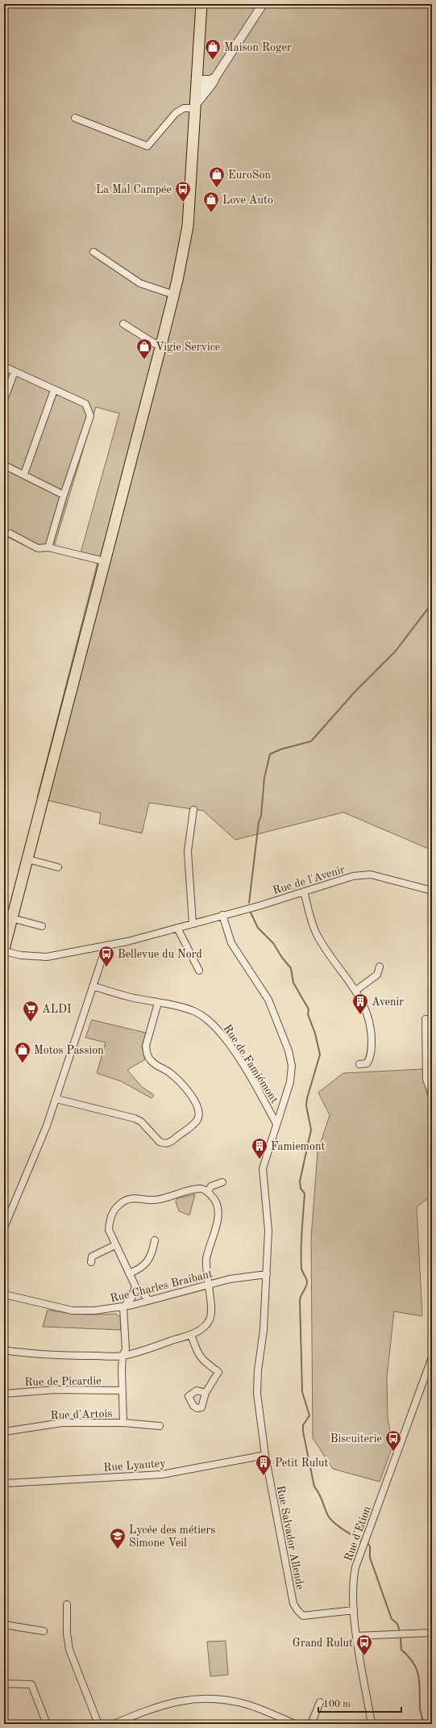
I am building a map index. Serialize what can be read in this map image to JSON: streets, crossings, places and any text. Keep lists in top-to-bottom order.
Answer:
{
  "streets": {
    "street": [
      "Rue de l'Avenir",
      "Rue de Famiémont",
      "Rue Charles Braibant",
      "Rue de Picardie",
      "Rue d'Artois",
      "Rue Lyautey",
      "Rue d'Etion",
      "Rue Salvador Allende"
    ]
  },
  "crossings": [
    ["Rue de l'Avenir", "Rue Salvador Allende"],
    ["Rue de Famiémont", "Rue Salvador Allende"],
    ["Rue Charles Braibant", "Rue Salvador Allende"],
    ["Rue Lyautey", "Rue Salvador Allende"],
    ["Rue d'Etion", "Rue Salvador Allende"]
  ],
  "places": {
    "shop": [
      "Maison Roger",
      "EuroSon",
      "Love Auto",
      "Vigie Service",
      "Motos Passion"
    ],
    "bus stop": [
      "La Mal Campée",
      "Bellevue du Nord",
      "Biscuiterie",
      "Grand Rulut"
    ],
    "building": ["Avenir", "Famiemont", "Petit Rulut"],
    "supermarket": ["ALDI"],
    "school or university": ["Lycée des métiers Simone Veil"]
  },
  "scale_bar": "100 m"
}
